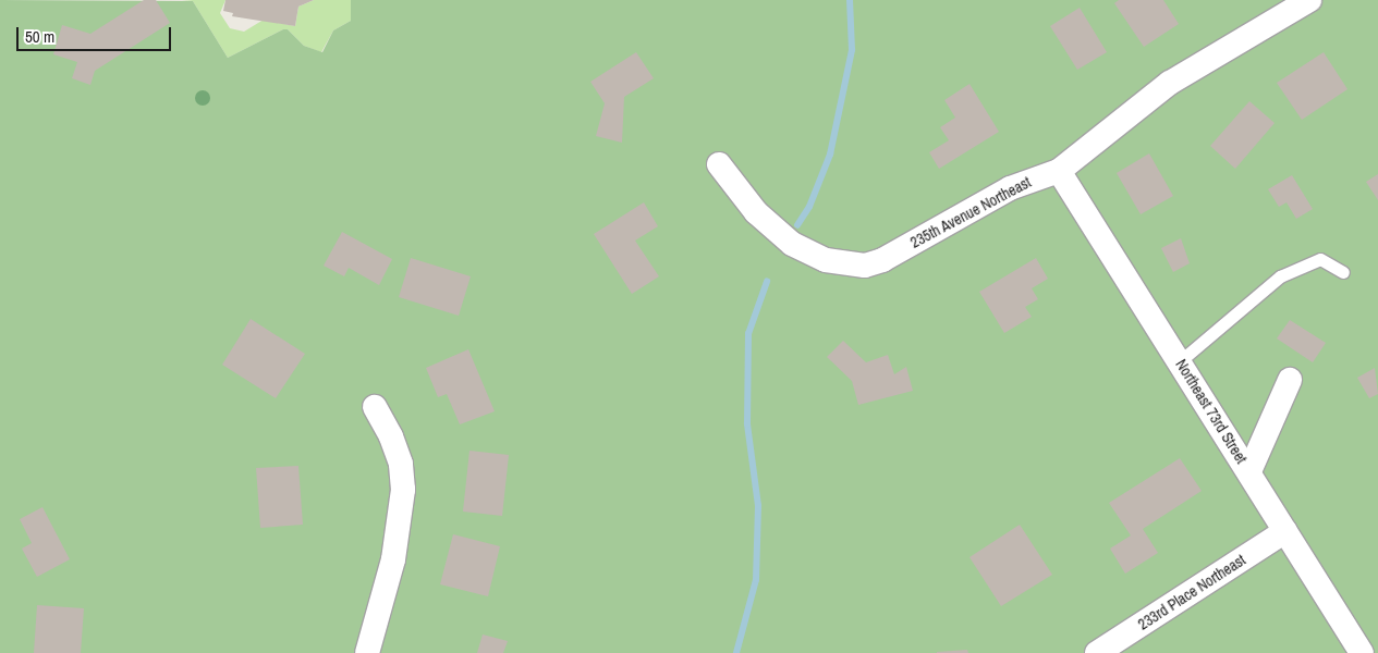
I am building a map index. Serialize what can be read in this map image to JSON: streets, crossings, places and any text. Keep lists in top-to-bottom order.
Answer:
{
  "streets": {
    "street": ["235th Avenue Northeast", "Northeast 73rd Street", "233rd Place Northeast"]
  },
  "crossings": [
    ["235th Avenue Northeast", "Northeast 73rd Street"],
    ["Northeast 73rd Street", "233rd Place Northeast"]
  ],
  "scale_bar": "50 m"
}
